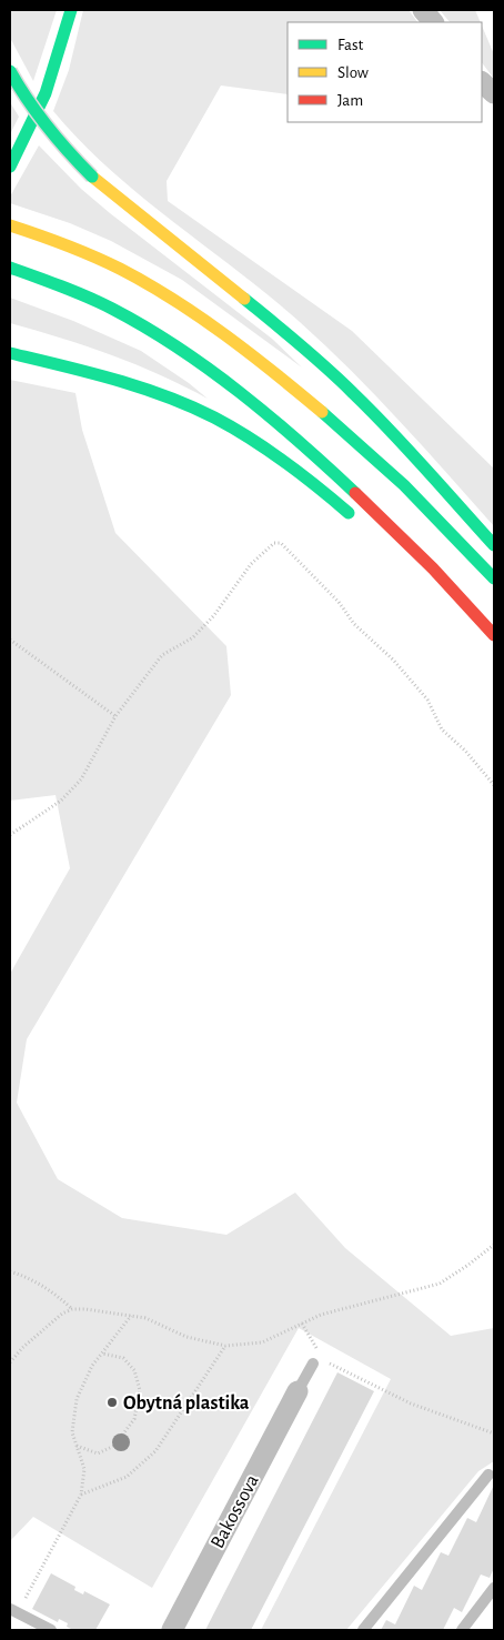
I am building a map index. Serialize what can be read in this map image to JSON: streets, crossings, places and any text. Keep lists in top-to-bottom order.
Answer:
{
  "streets": {
    "street": ["Bakossova"]
  },
  "places": ["Obytná plastika"],
  "legend": ["Fast", "Slow", "Jam"]
}
